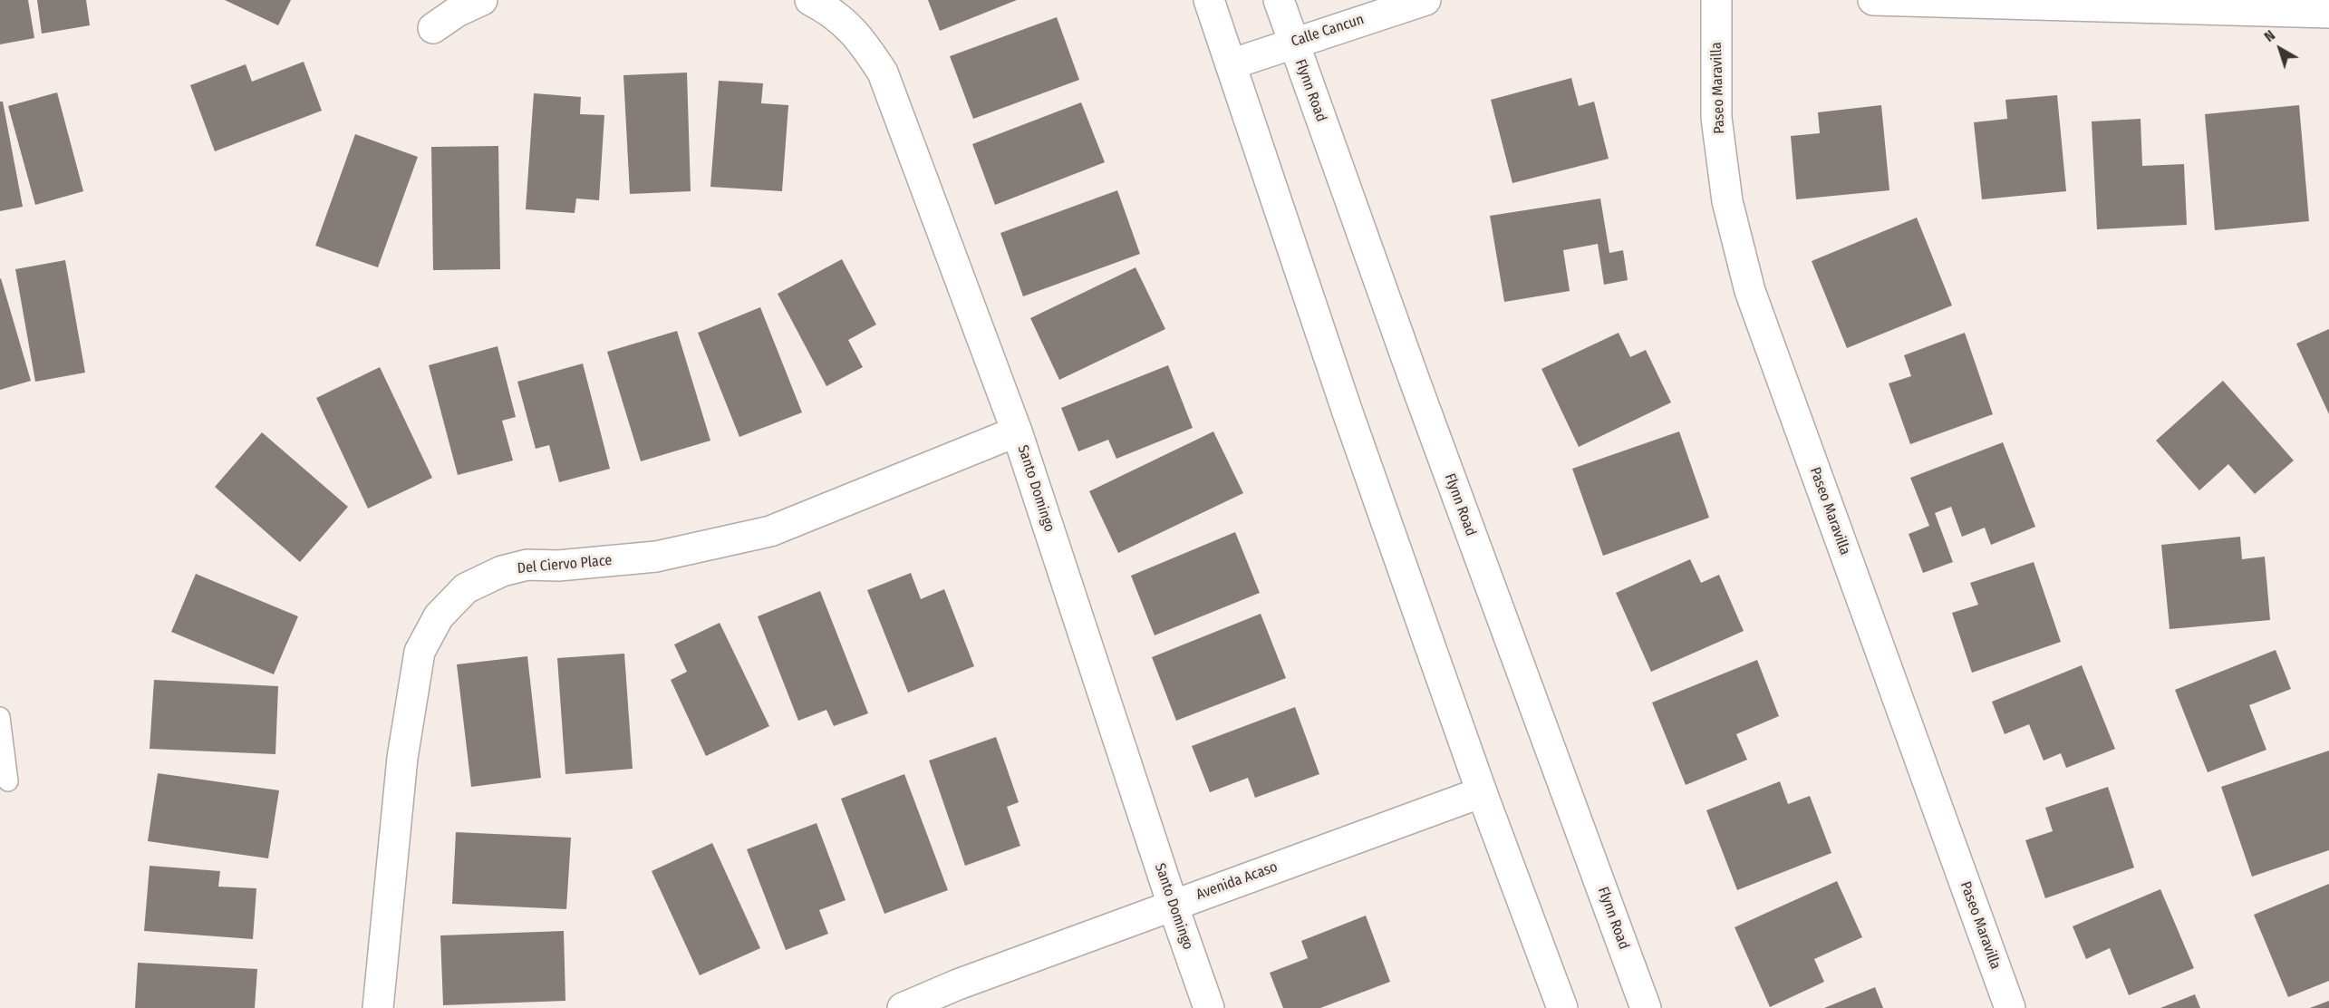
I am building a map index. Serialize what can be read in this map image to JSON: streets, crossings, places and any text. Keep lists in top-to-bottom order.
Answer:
{
  "streets": {
    "street": [
      "Calle Cancun",
      "Paseo Maravilla",
      "Flynn Road",
      "Santo Domingo",
      "Del Ciervo Place",
      "Avenida Acaso"
    ]
  },
  "crossings": [
    ["Calle Cancun", "Flynn Road"],
    ["Santo Domingo", "Del Ciervo Place"],
    ["Santo Domingo", "Avenida Acaso"]
  ],
  "north": "top left"
}
